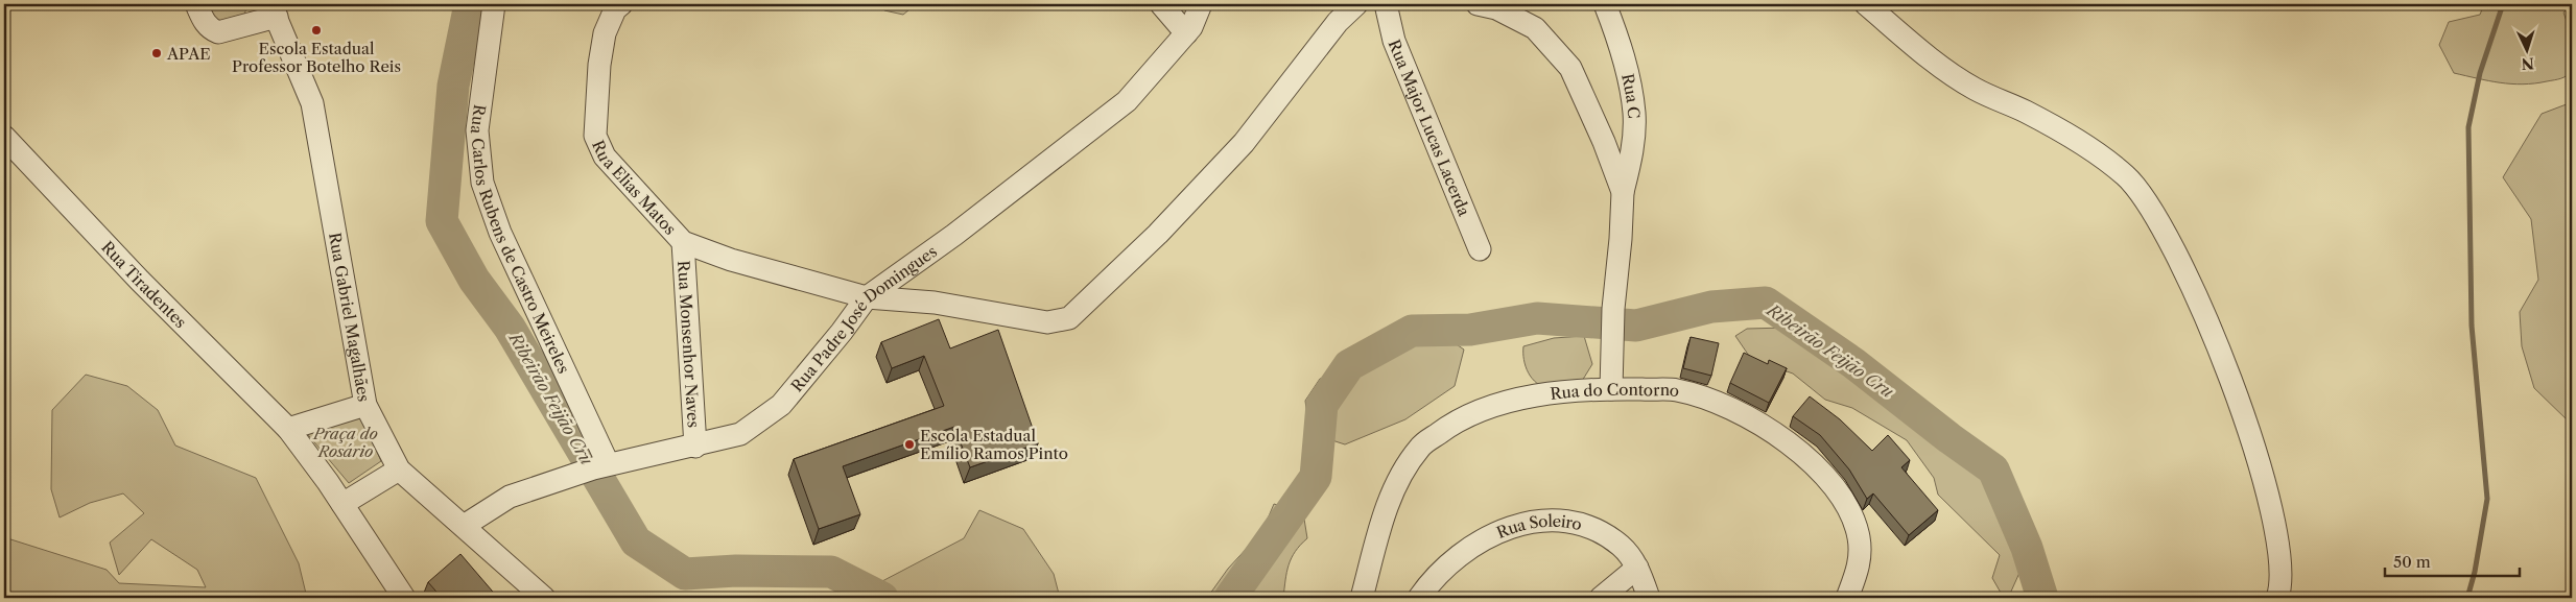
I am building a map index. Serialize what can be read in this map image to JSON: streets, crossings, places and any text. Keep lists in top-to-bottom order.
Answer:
{
  "streets": {
    "street": [
      "Rua C",
      "Rua Major Lucas Lacerda",
      "Rua Elias Matos",
      "Rua Carlos Rubens de Castro Meireles",
      "Rua Tiradentes",
      "Rua Gabriel Magalhães",
      "Rua Padre José Domingues",
      "Rua Monsenhor Naves",
      "Rua do Contorno",
      "Rua Soleiro"
    ]
  },
  "crossings": [
    ["Rua Elias Matos", "Rua Padre José Domingues"],
    ["Rua Elias Matos", "Rua Monsenhor Naves"],
    ["Rua Carlos Rubens de Castro Meireles", "Rua Padre José Domingues"],
    ["Rua Gabriel Magalhães", "Rua Padre José Domingues"],
    ["Rua Padre José Domingues", "Rua Monsenhor Naves"]
  ],
  "water": ["Ribeirão Feijão Cru"],
  "parks": ["Praça do Rosário"],
  "places": ["Escola Estadual Professor Botelho Reis", "APAE", "Escola Estadual Emílio Ramos Pinto"],
  "scale_bar": "50 m",
  "north": "bottom"
}
